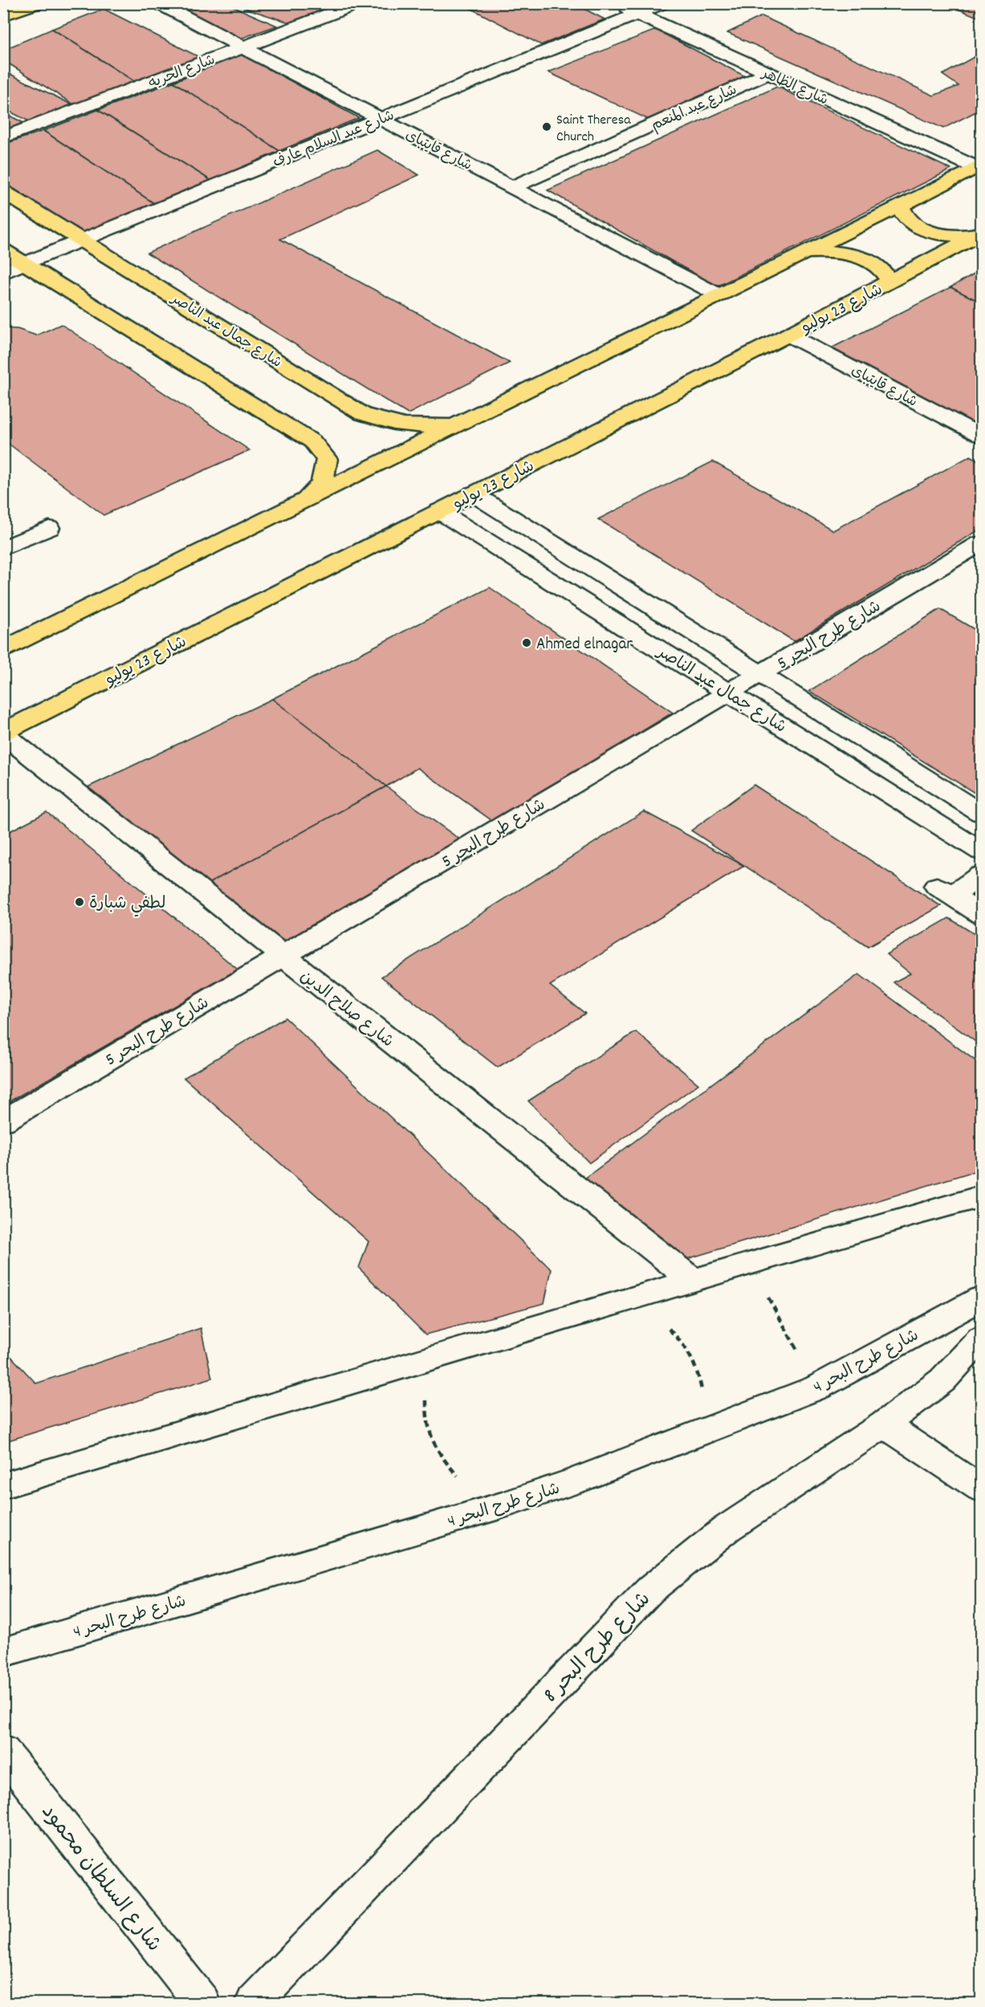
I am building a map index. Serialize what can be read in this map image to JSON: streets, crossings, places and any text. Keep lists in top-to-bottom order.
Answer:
{
  "streets": {
    "main road": ["شارع 23 يوليو", "شارع جمال عبد الناصر"],
    "street": [
      "شارع الحريه",
      "شارع الظاهر",
      "شارع عبد المنعم",
      "شارع عبد السلام عارف",
      "شارع قايتباى",
      "شارع طرح البحر 5",
      "شارع صلاح الدين",
      "شارع طرح البحر 4",
      "شارع طرح البحر 8",
      "شارع السلطان محمود"
    ]
  },
  "crossings": [
    ["شارع الحريه", "شارع قايتباى"],
    ["شارع الظاهر", "شارع عبد المنعم"],
    ["شارع الظاهر", "شارع عبد السلام عارف"],
    ["شارع عبد المنعم", "شارع قايتباى"],
    ["شارع عبد السلام عارف", "شارع قايتباى"],
    ["شارع عبد السلام عارف", "شارع جمال عبد الناصر"],
    ["شارع قايتباى", "شارع 23 يوليو"],
    ["شارع 23 يوليو", "شارع جمال عبد الناصر"],
    ["شارع 23 يوليو", "شارع صلاح الدين"],
    ["شارع جمال عبد الناصر", "شارع طرح البحر 5"],
    ["شارع طرح البحر 5", "شارع صلاح الدين"]
  ],
  "places": ["Saint Theresa Church", "Ahmed elnagar", "لطفي شبارة"]
}
